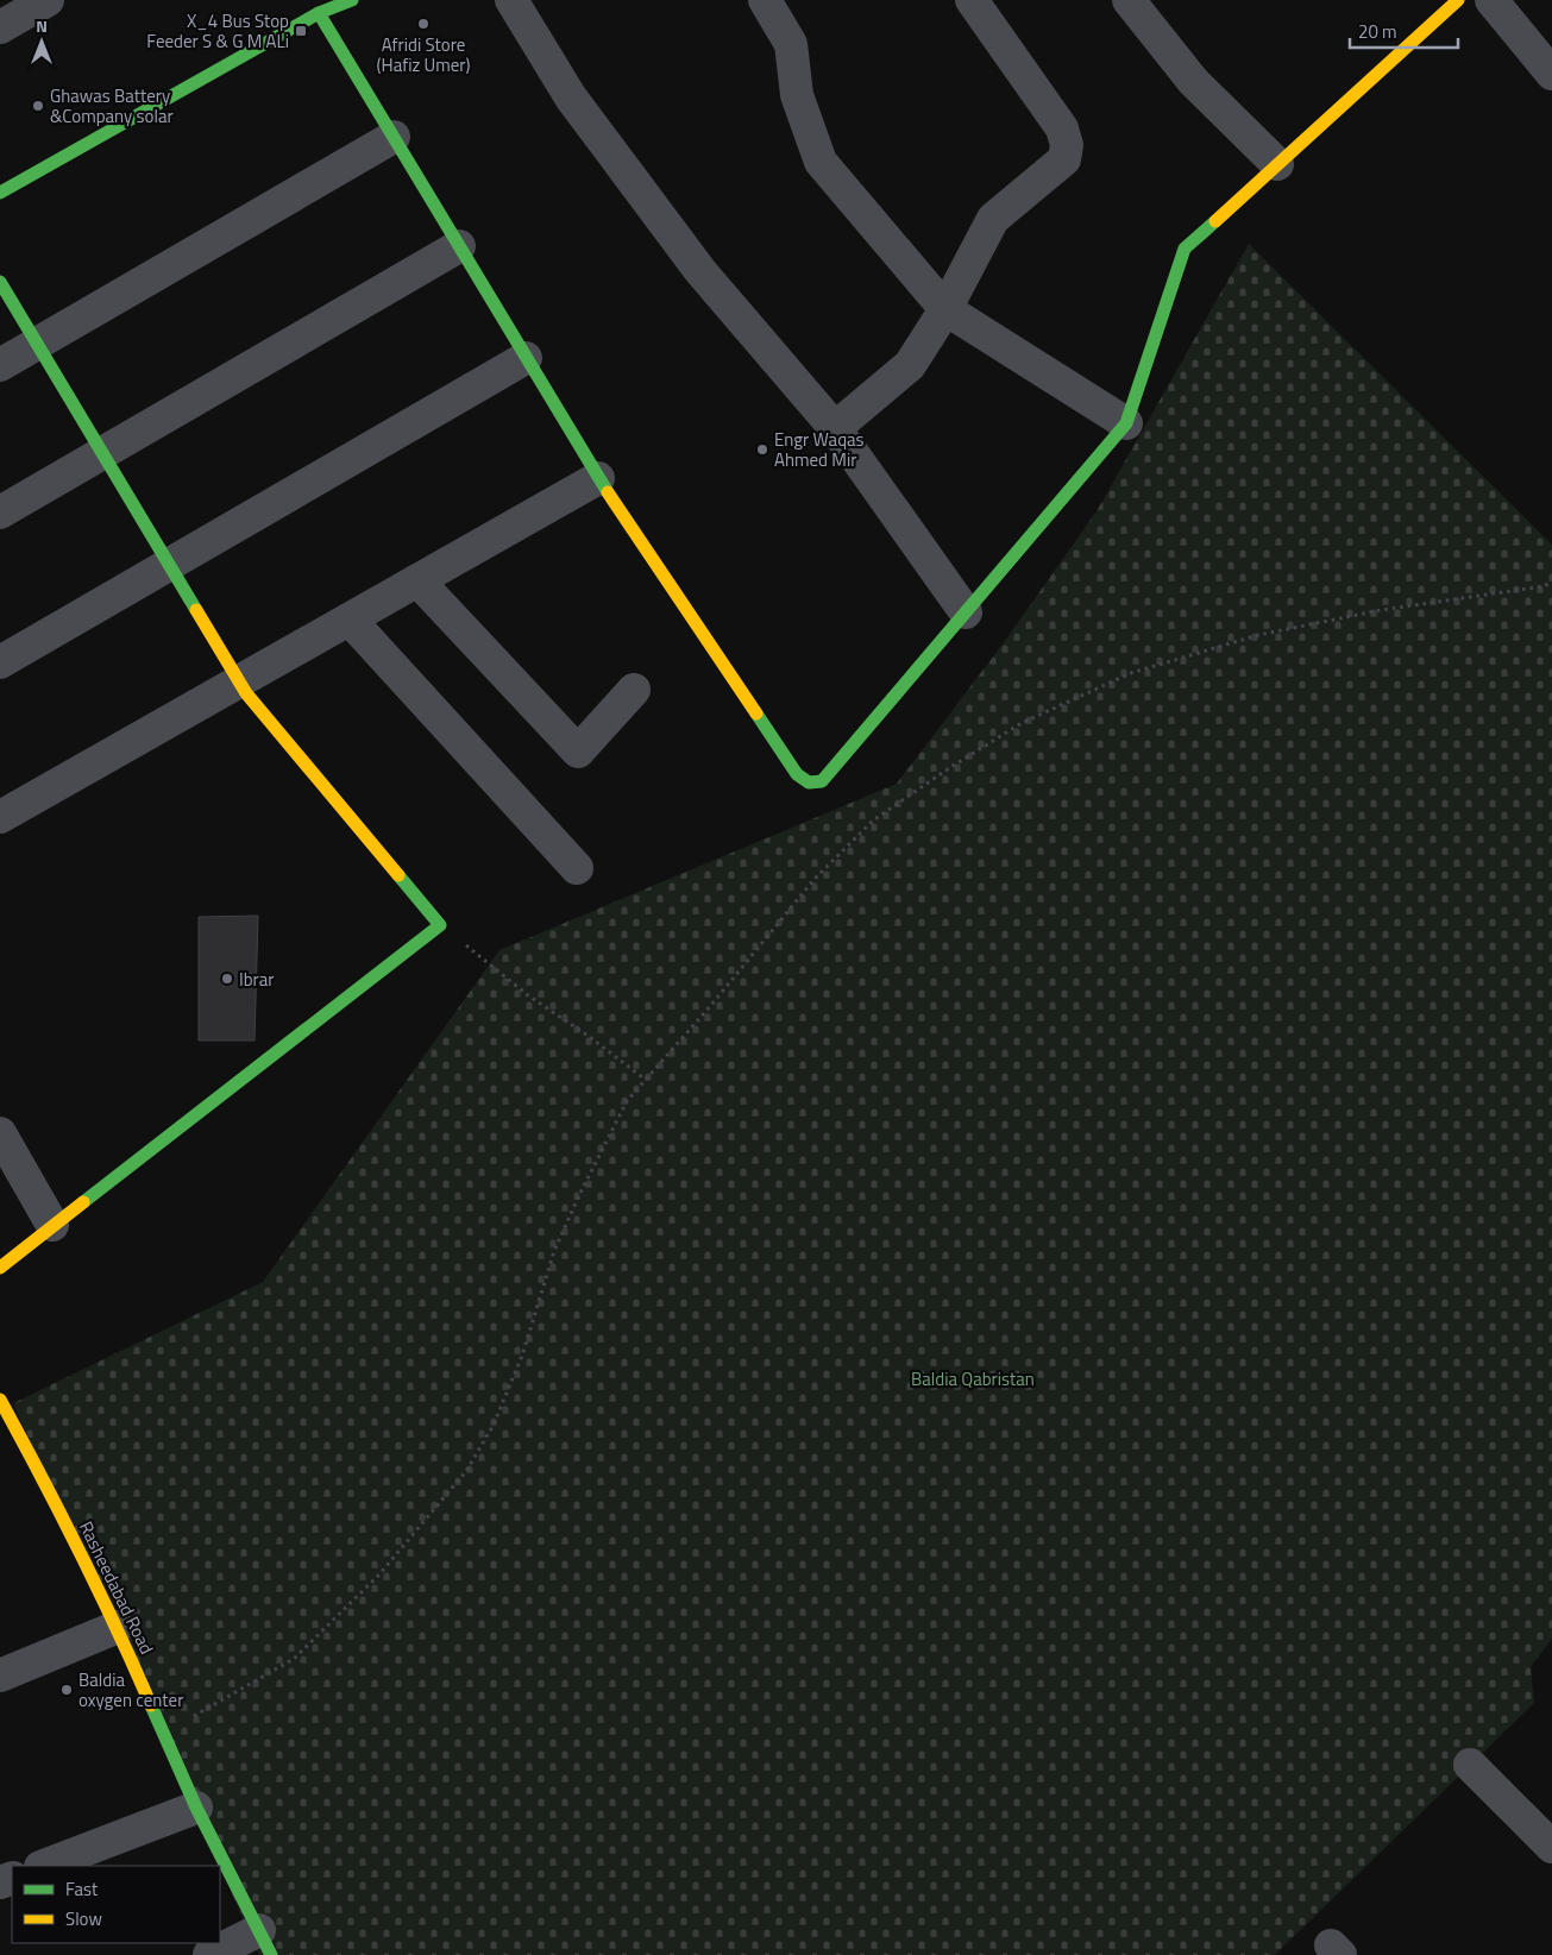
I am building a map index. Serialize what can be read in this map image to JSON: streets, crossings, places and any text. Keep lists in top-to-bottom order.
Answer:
{
  "streets": {
    "street": ["Rasheedabad Road"]
  },
  "parks": ["Baldia Qabristan"],
  "places": {
    "other": [
      "Afridi Store (Hafiz Umer)",
      "Ghawas Battery &Company solar",
      "Engr Waqas Ahmed Mir",
      "Ibrar",
      "Baldia oxygen center"
    ],
    "transit": ["X_4 Bus Stop Feeder S & G M ALi"]
  },
  "legend": ["Fast", "Slow"],
  "scale_bar": "20 m",
  "north": "top"
}
